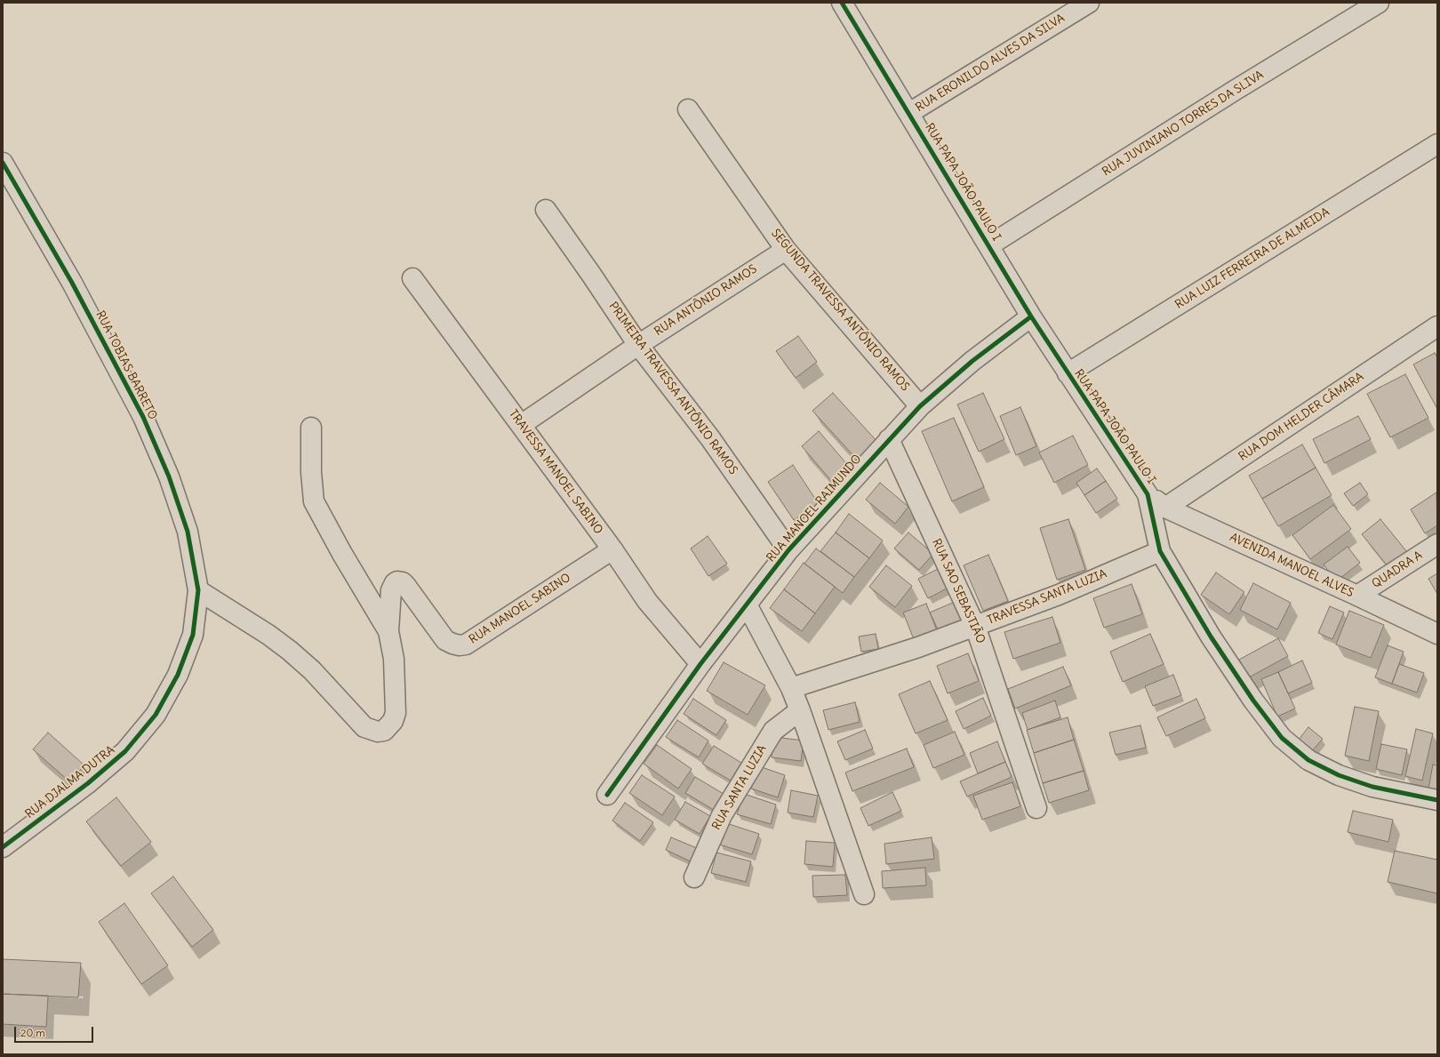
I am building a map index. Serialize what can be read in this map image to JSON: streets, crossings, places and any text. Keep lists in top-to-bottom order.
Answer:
{
  "streets": {
    "street": [
      "RUA ERONILDO ALVES DA SILVA",
      "RUA JUVINIANO TORRES DA SLIVA",
      "RUA PAPA JOÃO PAULO I",
      "RUA LUIZ FERREIRA DE ALMEIDA",
      "RUA ANTÔNIO RAMOS",
      "SEGUNDA TRAVESSA ANTÔNIO RAMOS",
      "RUA TOBIAS BARRETO",
      "PRIMEIRA TRAVESSA ANTÔNIO RAMOS",
      "RUA DOM HELDER CÂMARA",
      "TRAVESSA MANOEL SABINO",
      "RUA MANOEL RAIMUNDO",
      "AVENIDA MANOEL ALVES",
      "QUADRA A",
      "RUA SAO SEBASTIÃO",
      "TRAVESSA SANTA LUZIA",
      "RUA MANOEL SABINO",
      "RUA DJALMA DUTRA",
      "RUA SANTA LUZIA"
    ]
  },
  "crossings": [
    ["RUA ERONILDO ALVES DA SILVA", "RUA PAPA JOÃO PAULO I"],
    ["RUA JUVINIANO TORRES DA SLIVA", "RUA PAPA JOÃO PAULO I"],
    ["RUA PAPA JOÃO PAULO I", "RUA LUIZ FERREIRA DE ALMEIDA"],
    ["RUA PAPA JOÃO PAULO I", "RUA MANOEL RAIMUNDO"],
    ["RUA PAPA JOÃO PAULO I", "AVENIDA MANOEL ALVES"],
    ["RUA PAPA JOÃO PAULO I", "TRAVESSA SANTA LUZIA"],
    ["RUA ANTÔNIO RAMOS", "SEGUNDA TRAVESSA ANTÔNIO RAMOS"],
    ["RUA ANTÔNIO RAMOS", "PRIMEIRA TRAVESSA ANTÔNIO RAMOS"],
    ["RUA ANTÔNIO RAMOS", "TRAVESSA MANOEL SABINO"],
    ["SEGUNDA TRAVESSA ANTÔNIO RAMOS", "RUA MANOEL RAIMUNDO"],
    ["RUA TOBIAS BARRETO", "RUA MANOEL SABINO"],
    ["RUA TOBIAS BARRETO", "RUA DJALMA DUTRA"],
    ["PRIMEIRA TRAVESSA ANTÔNIO RAMOS", "RUA MANOEL RAIMUNDO"],
    ["RUA DOM HELDER CÂMARA", "AVENIDA MANOEL ALVES"],
    ["TRAVESSA MANOEL SABINO", "RUA MANOEL RAIMUNDO"],
    ["TRAVESSA MANOEL SABINO", "RUA MANOEL SABINO"],
    ["RUA MANOEL RAIMUNDO", "RUA SAO SEBASTIÃO"],
    ["AVENIDA MANOEL ALVES", "QUADRA A"],
    ["RUA SAO SEBASTIÃO", "TRAVESSA SANTA LUZIA"],
    ["RUA MANOEL SABINO", "RUA DJALMA DUTRA"]
  ],
  "scale_bar": "20 m"
}
